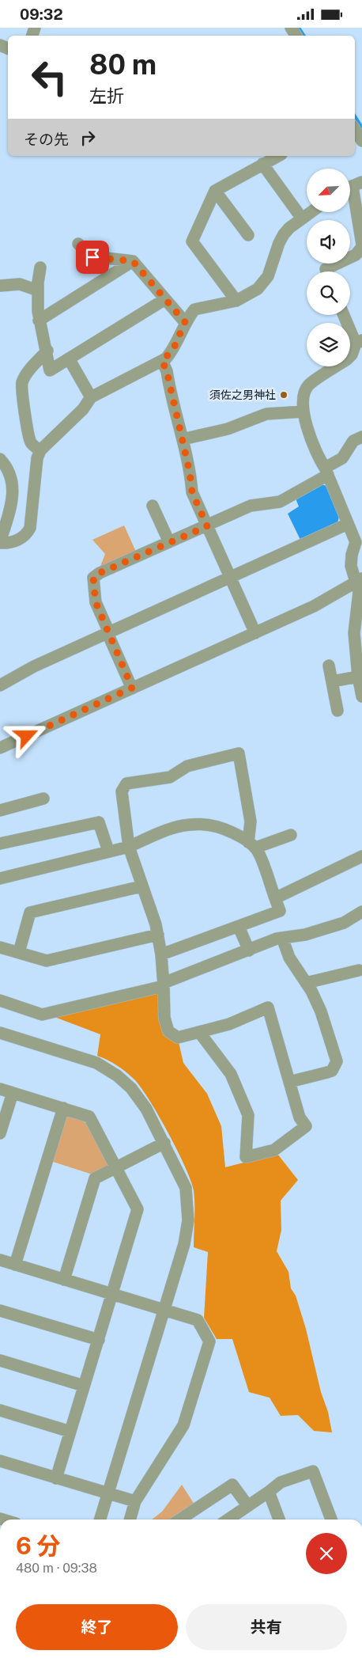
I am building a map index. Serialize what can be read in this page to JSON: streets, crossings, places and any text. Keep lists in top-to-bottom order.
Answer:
{
  "places": ["須佐之男神社"],
  "north": "bottom left",
  "page": {
    "status": "09:32",
    "turn": ["80 m", "左折"],
    "then": "その先",
    "heading": ["6 分", "480 m · 09:38"],
    "buttons": ["終了", "共有"]
  }
}
